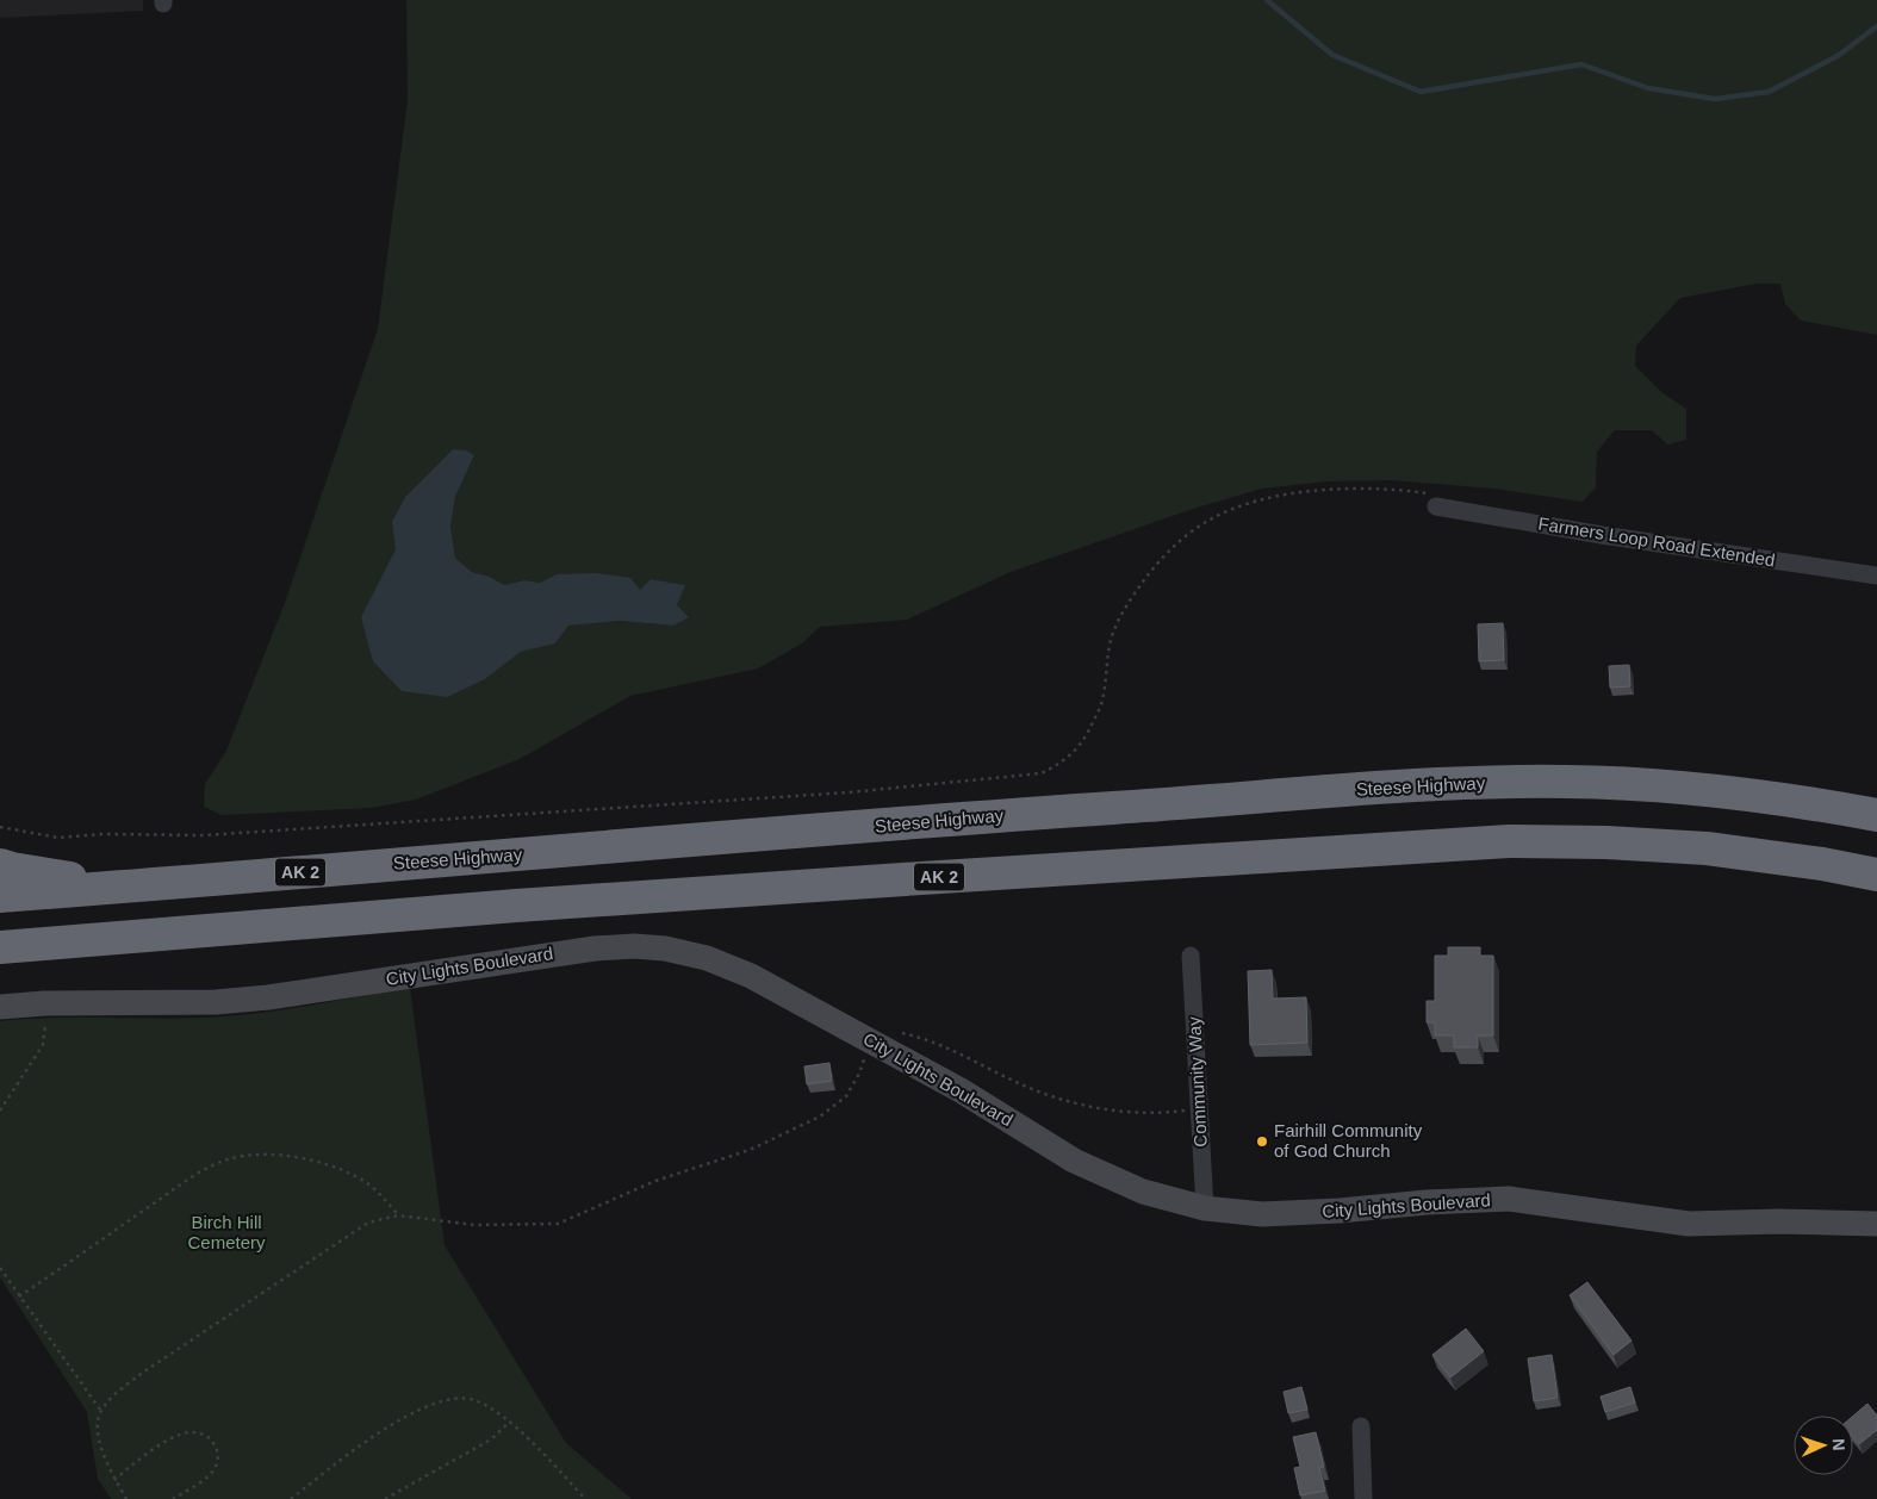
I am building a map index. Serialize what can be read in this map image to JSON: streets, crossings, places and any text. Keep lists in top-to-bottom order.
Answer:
{
  "streets": {
    "highway": ["Steese Highway", "AK 2"],
    "street": ["Farmers Loop Road Extended", "City Lights Boulevard", "Community Way"]
  },
  "crossings": [
    ["City Lights Boulevard", "Community Way"]
  ],
  "parks": ["Birch Hill Cemetery"],
  "places": ["Fairhill Community of God Church"],
  "north": "right"
}
